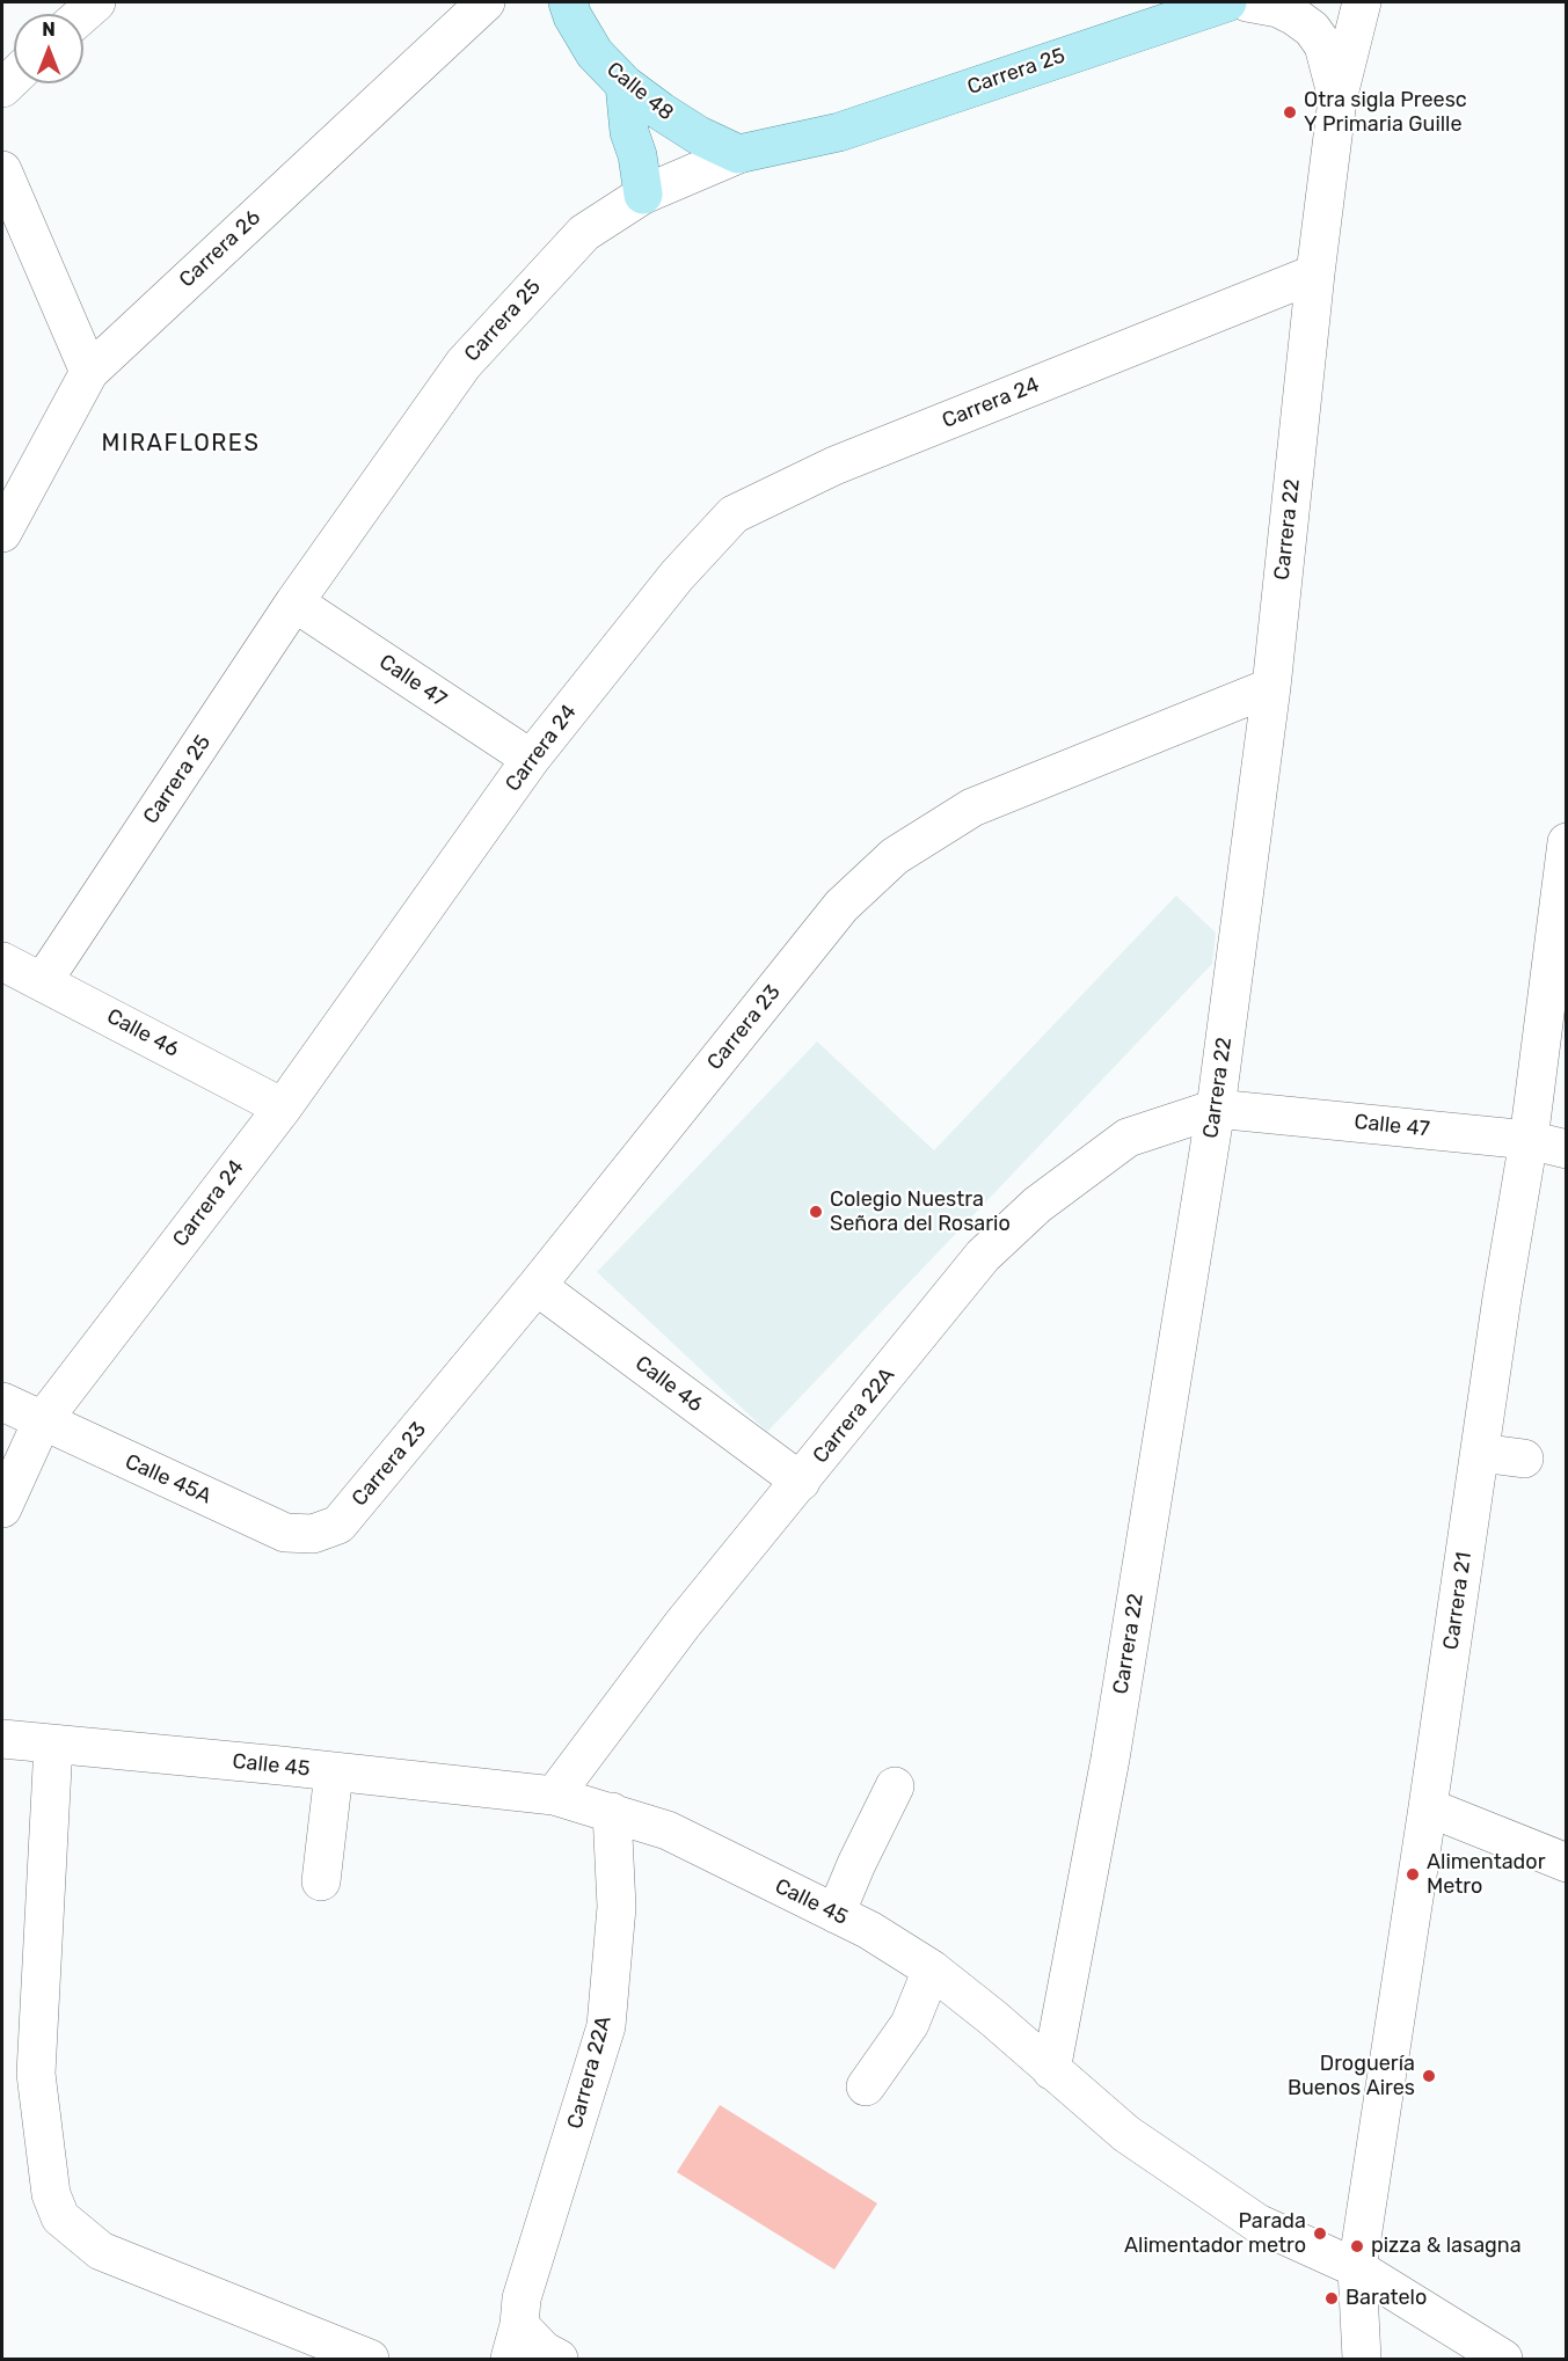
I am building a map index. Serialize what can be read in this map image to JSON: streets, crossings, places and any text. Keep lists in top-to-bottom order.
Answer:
{
  "streets": {
    "main road": ["Carrera 25", "Calle 48"],
    "street": [
      "Carrera 26",
      "Carrera 24",
      "Carrera 22",
      "Calle 47",
      "Carrera 23",
      "Calle 46",
      "Carrera 22A",
      "Calle 45A",
      "Carrera 21",
      "Calle 45"
    ]
  },
  "crossings": [
    ["Carrera 25", "Calle 48"],
    ["Carrera 25", "Calle 47"],
    ["Carrera 25", "Calle 46"],
    ["Carrera 24", "Carrera 22"],
    ["Carrera 24", "Calle 47"],
    ["Carrera 24", "Calle 46"],
    ["Carrera 24", "Calle 45A"],
    ["Carrera 22", "Calle 47"],
    ["Carrera 22", "Carrera 23"],
    ["Carrera 22", "Carrera 22A"],
    ["Carrera 22", "Calle 45"],
    ["Calle 47", "Carrera 22A"],
    ["Calle 47", "Carrera 21"],
    ["Carrera 23", "Calle 46"],
    ["Carrera 23", "Calle 45A"],
    ["Calle 46", "Carrera 22A"],
    ["Carrera 22A", "Calle 45"],
    ["Carrera 21", "Calle 45"]
  ],
  "districts": ["MIRAFLORES"],
  "places": [
    "Otra sigla Preesc Y Primaria Guille",
    "Colegio Nuestra Señora del Rosario",
    "Alimentador Metro",
    "Droguería Buenos Aires",
    "Parada Alimentador metro",
    "pizza & lasagna",
    "Baratelo"
  ],
  "north": "top"
}
